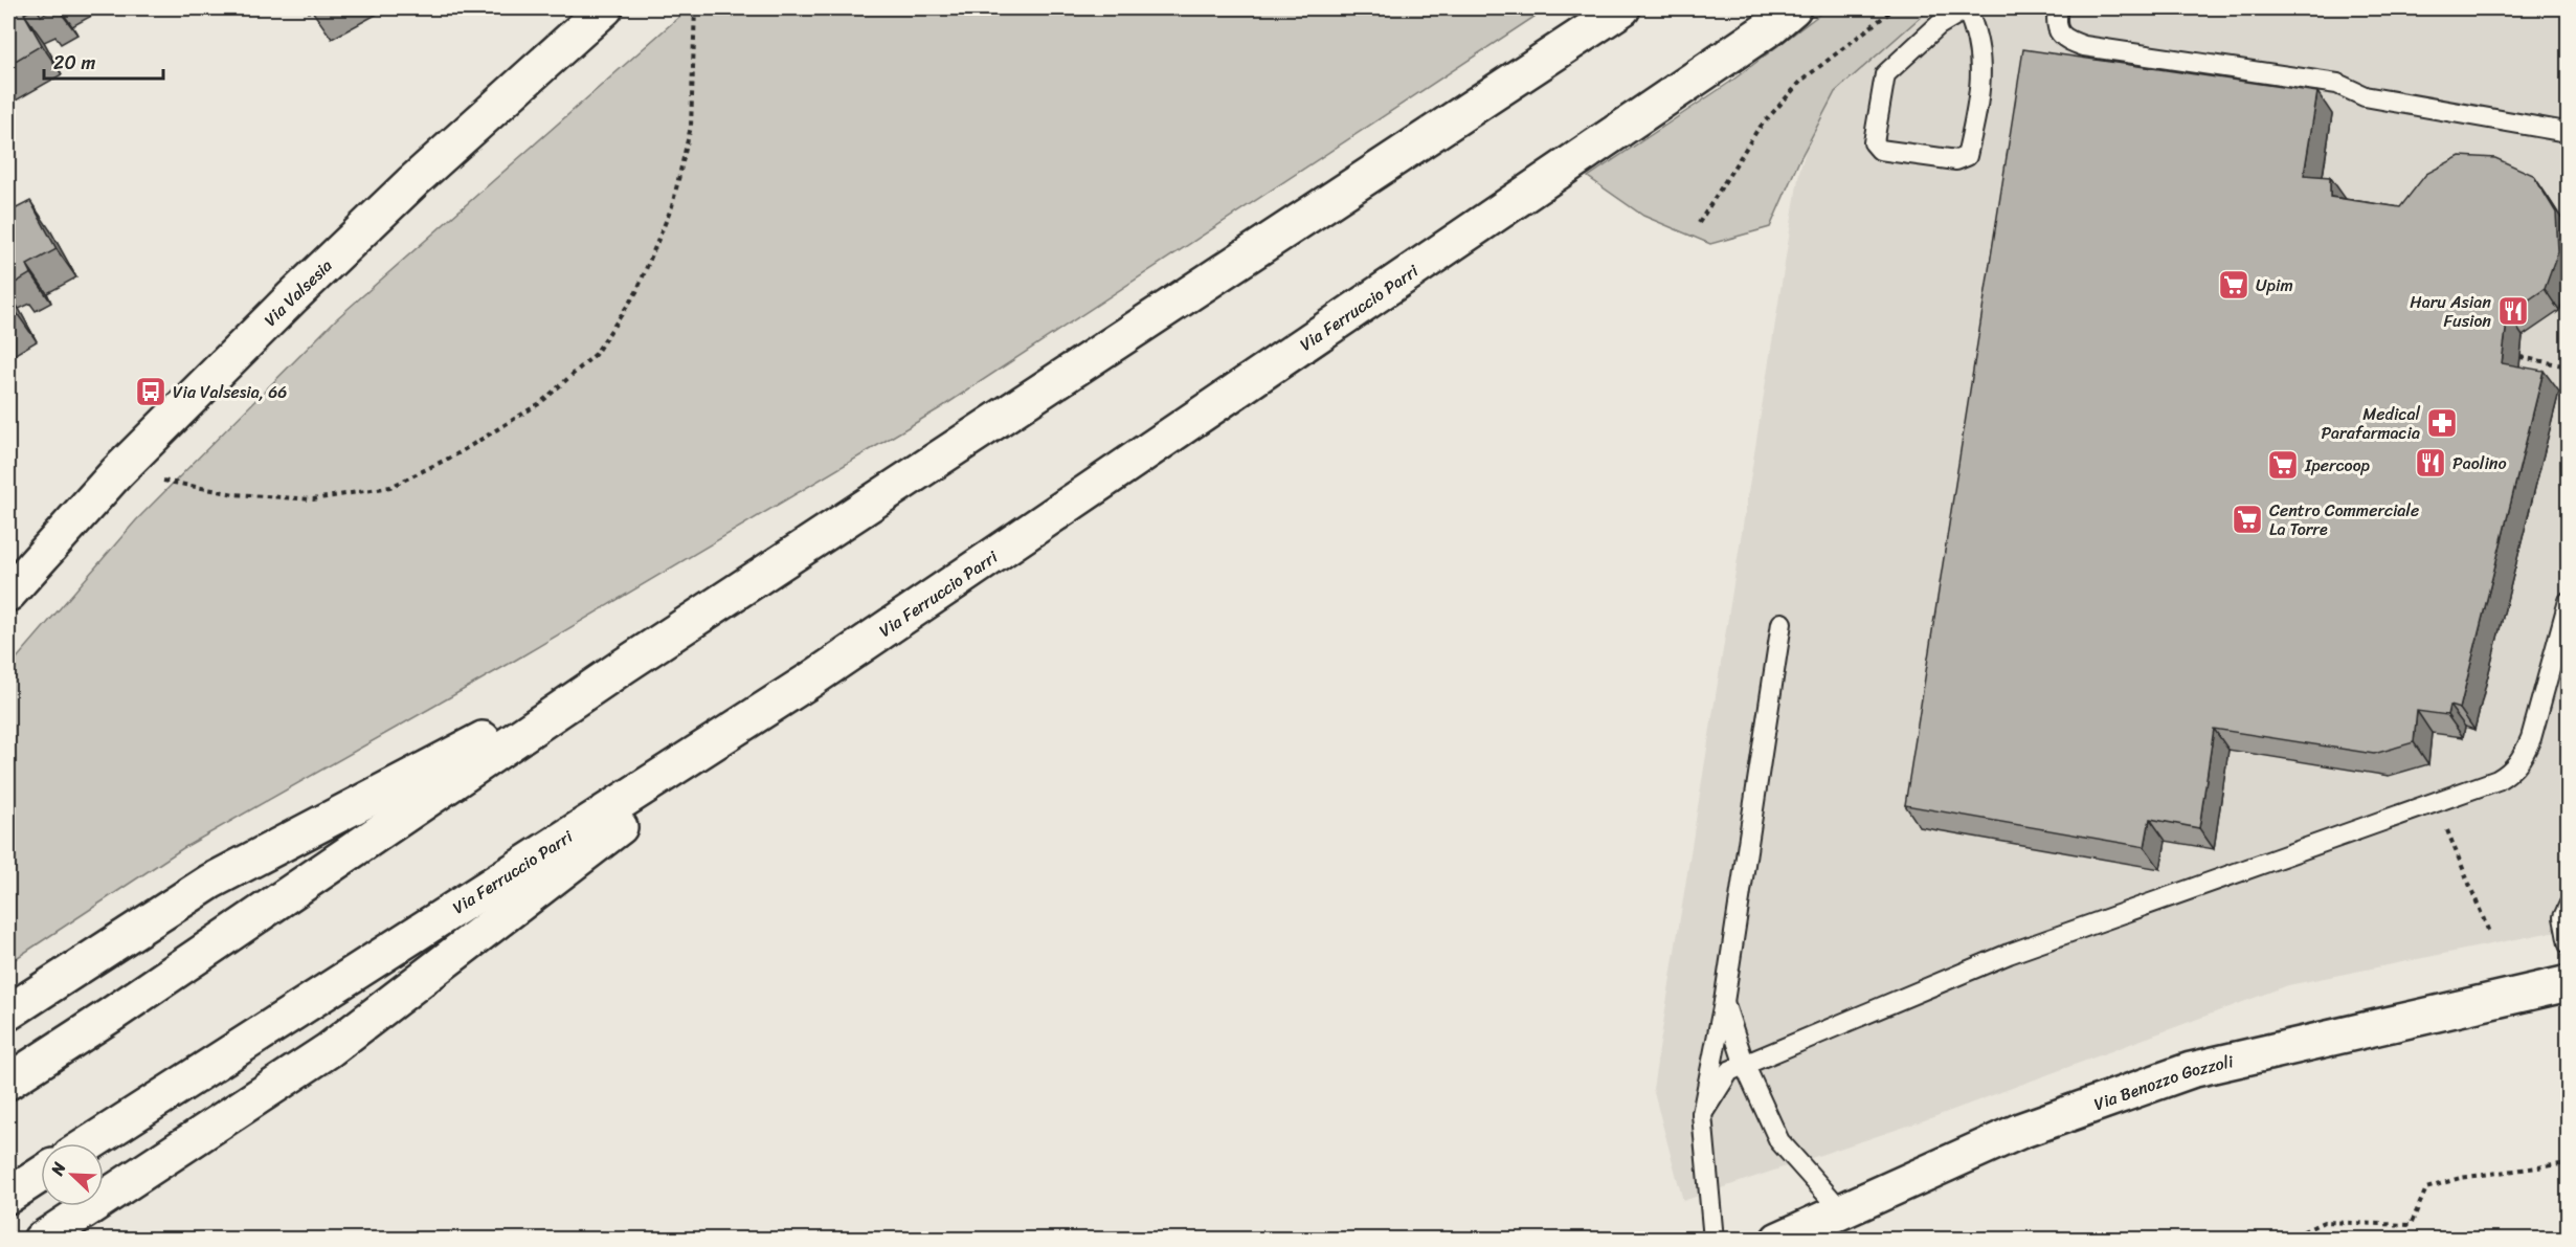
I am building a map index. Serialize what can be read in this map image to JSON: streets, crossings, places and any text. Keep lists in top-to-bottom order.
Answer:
{
  "streets": {
    "main road": ["Via Valsesia", "Via Ferruccio Parri", "Via Benozzo Gozzoli"]
  },
  "places": {
    "supermarket": ["Upim", "Ipercoop", "Centro Commerciale La Torre"],
    "restaurant": ["Haru Asian Fusion", "Paolino"],
    "bus stop": ["Via Valsesia, 66"],
    "pharmacy": ["Medical Parafarmacia"]
  },
  "scale_bar": "20 m",
  "north": "top left"
}
